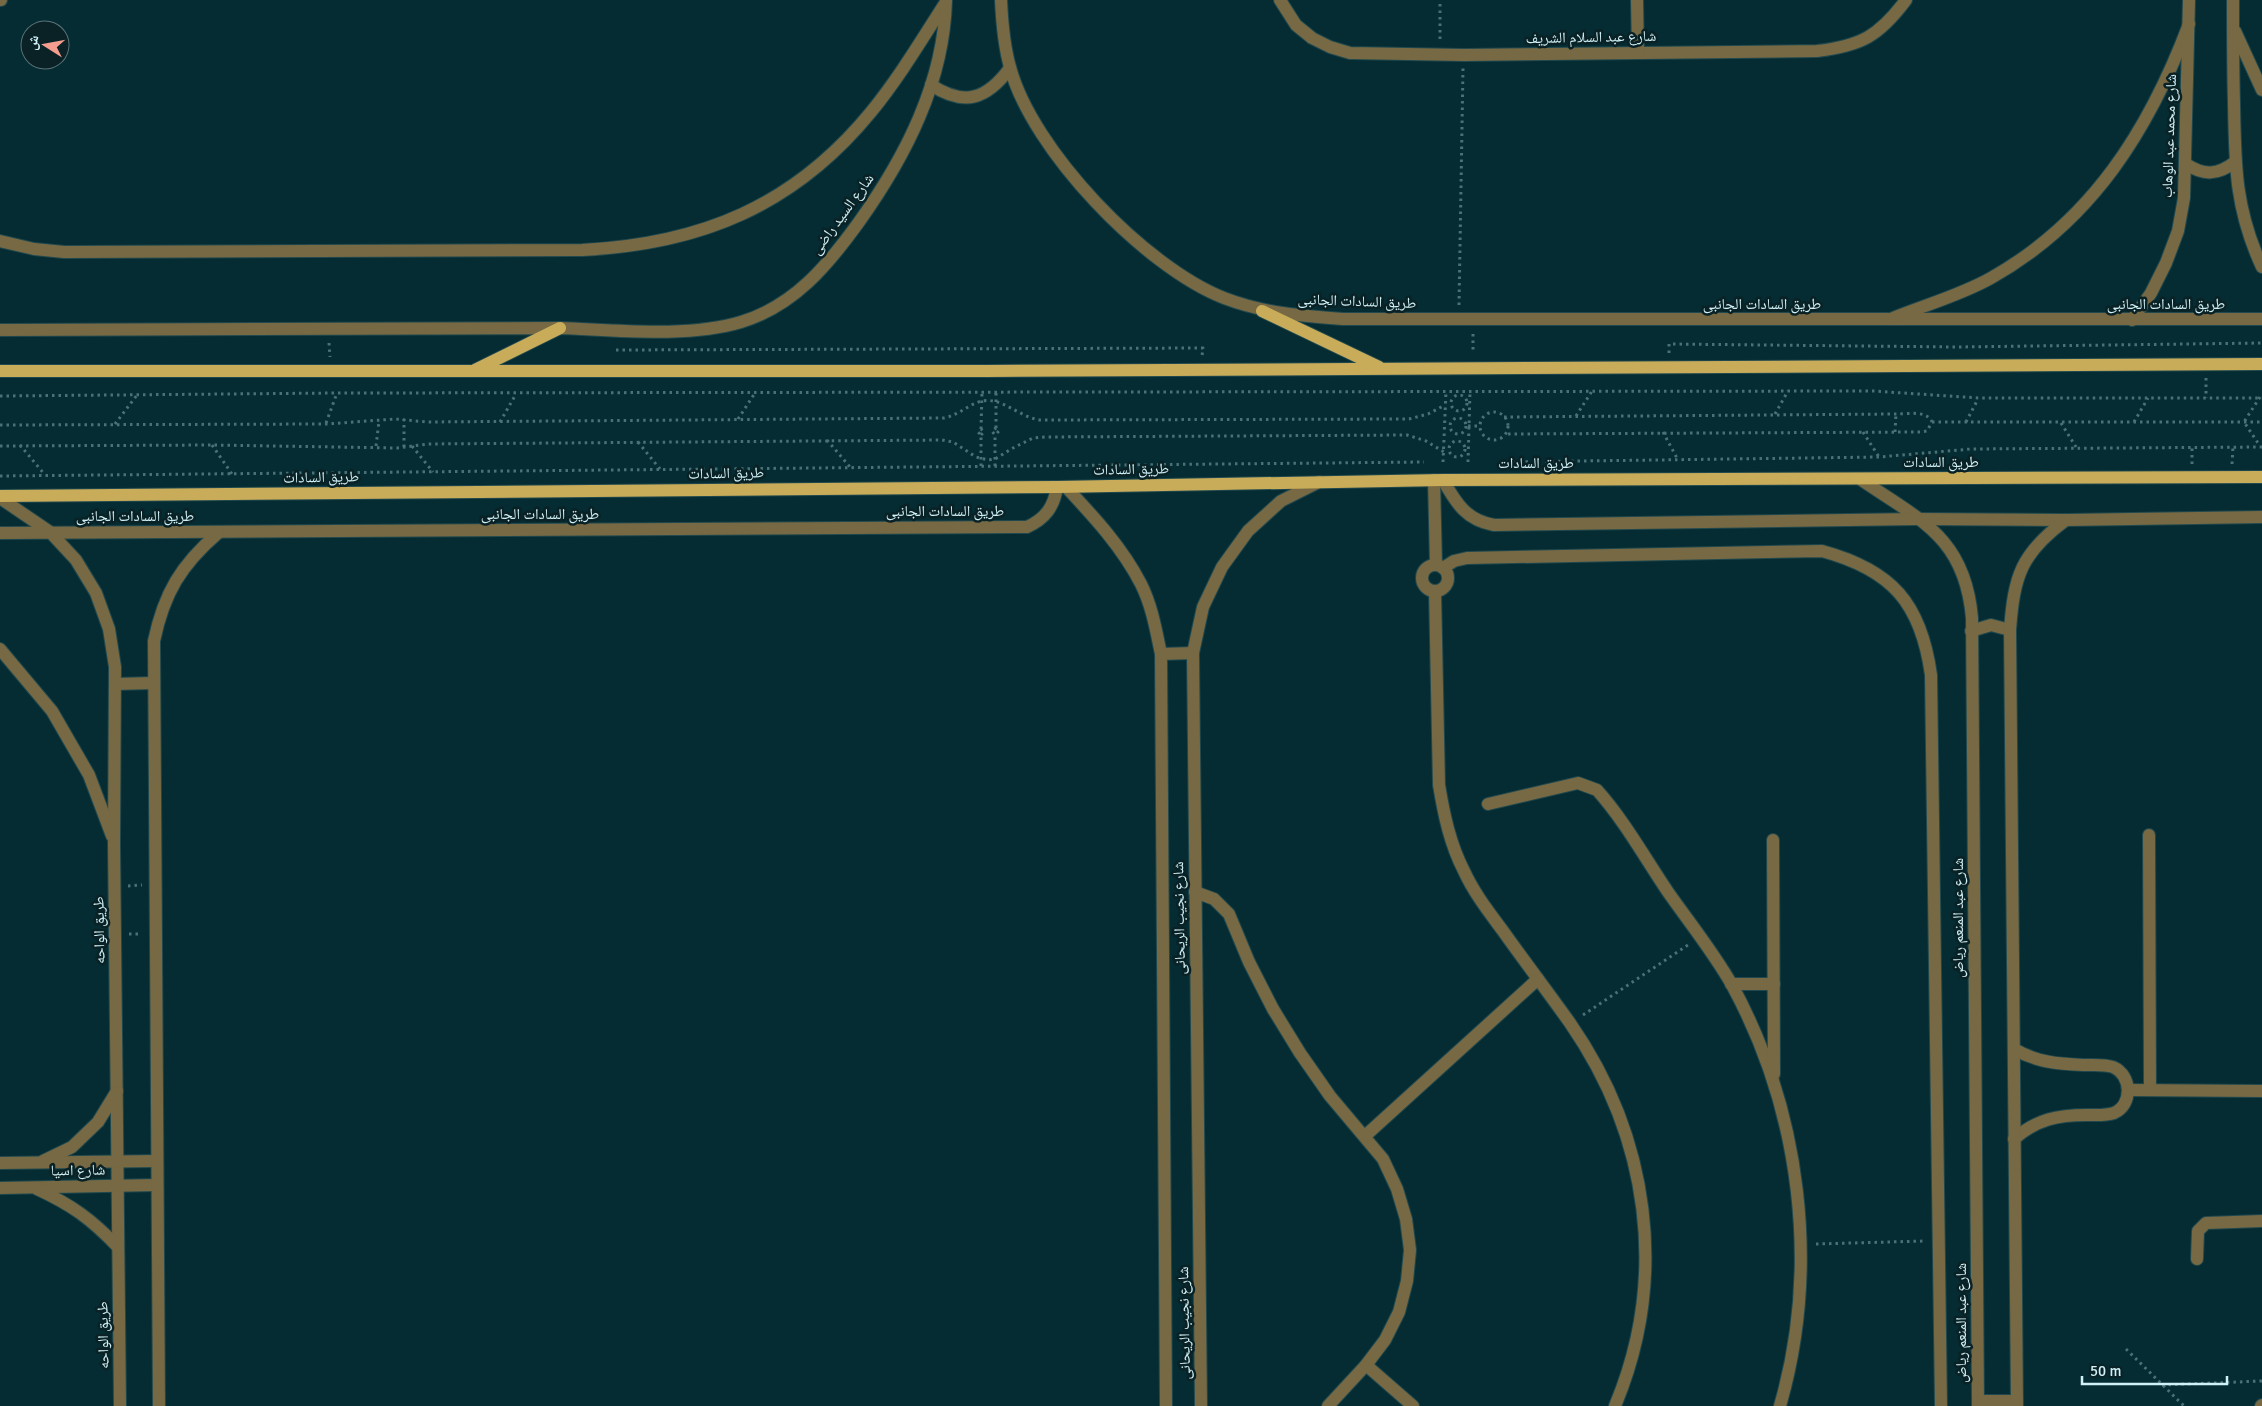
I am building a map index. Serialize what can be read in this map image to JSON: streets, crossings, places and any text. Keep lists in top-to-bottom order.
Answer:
{
  "streets": {
    "main road": ["طريق السادات"],
    "street": [
      "شارع عبد السلام الشريف",
      "شارع محمد عبد الوهاب",
      "شارع السيد راضى",
      "طريق السادات الجانبى",
      "شارع نجيب الريحانى",
      "شارع عبد المنعم رياض",
      "طريق الواحه",
      "شارع اسيا"
    ]
  },
  "crossings": [
    ["شارع محمد عبد الوهاب", "طريق السادات الجانبى"],
    ["طريق السادات الجانبى", "طريق السادات"],
    ["طريق السادات الجانبى", "شارع نجيب الريحانى"],
    ["طريق السادات الجانبى", "طريق الواحه"],
    ["طريق السادات", "شارع نجيب الريحانى"],
    ["طريق السادات", "شارع عبد المنعم رياض"],
    ["طريق السادات", "طريق الواحه"],
    ["طريق الواحه", "شارع اسيا"]
  ],
  "scale_bar": "50 m",
  "north": "left"
}
